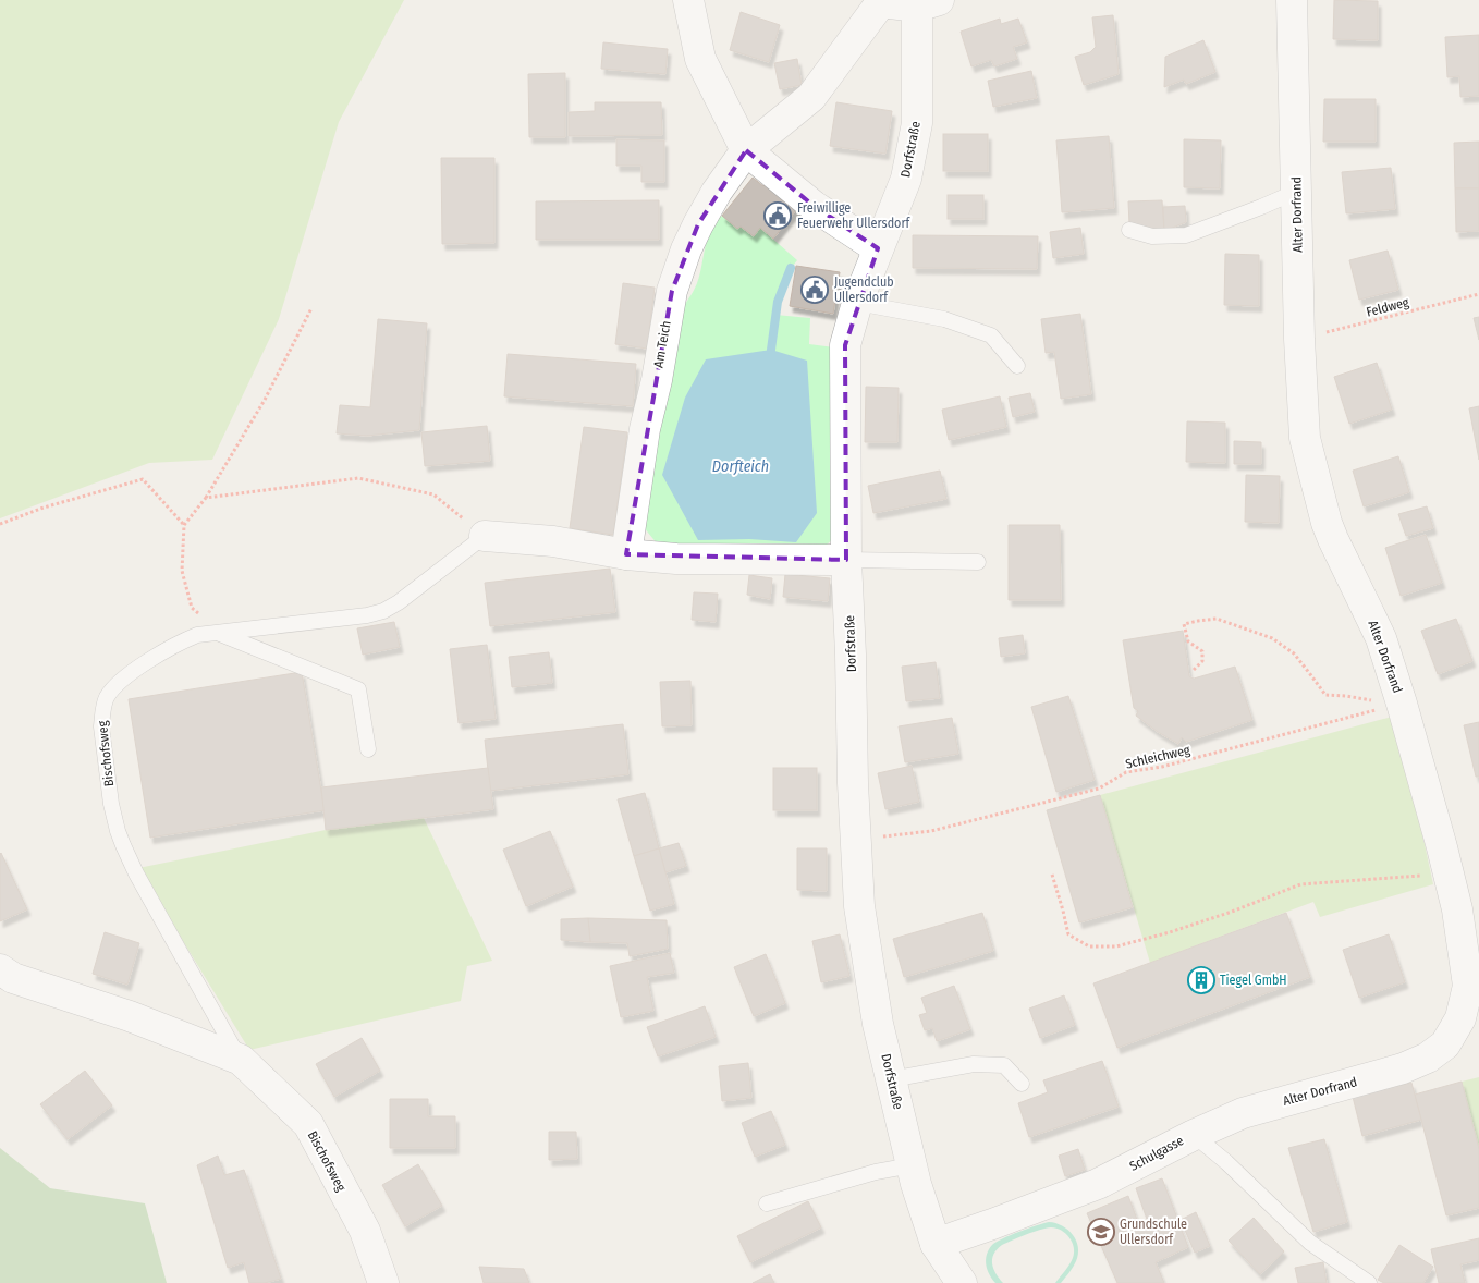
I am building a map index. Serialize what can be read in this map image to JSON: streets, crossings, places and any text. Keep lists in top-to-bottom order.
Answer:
{
  "streets": {
    "street": [
      "Dorfstraße",
      "Alter Dorfrand",
      "Am Teich",
      "Bischofsweg",
      "Schulgasse"
    ],
    "path": ["Feldweg", "Schleichweg"]
  },
  "crossings": [
    ["Dorfstraße", "Am Teich"],
    ["Dorfstraße", "Schleichweg"],
    ["Dorfstraße", "Schulgasse"],
    ["Alter Dorfrand", "Feldweg"],
    ["Alter Dorfrand", "Schleichweg"],
    ["Alter Dorfrand", "Schulgasse"]
  ],
  "water": ["Dorfteich"],
  "places": {
    "public building": ["Freiwillige Feuerwehr Ullersdorf", "Jugendclub Ullersdorf"],
    "building": ["Tiegel GmbH"],
    "school or university": ["Grundschule Ullersdorf"]
  }
}
